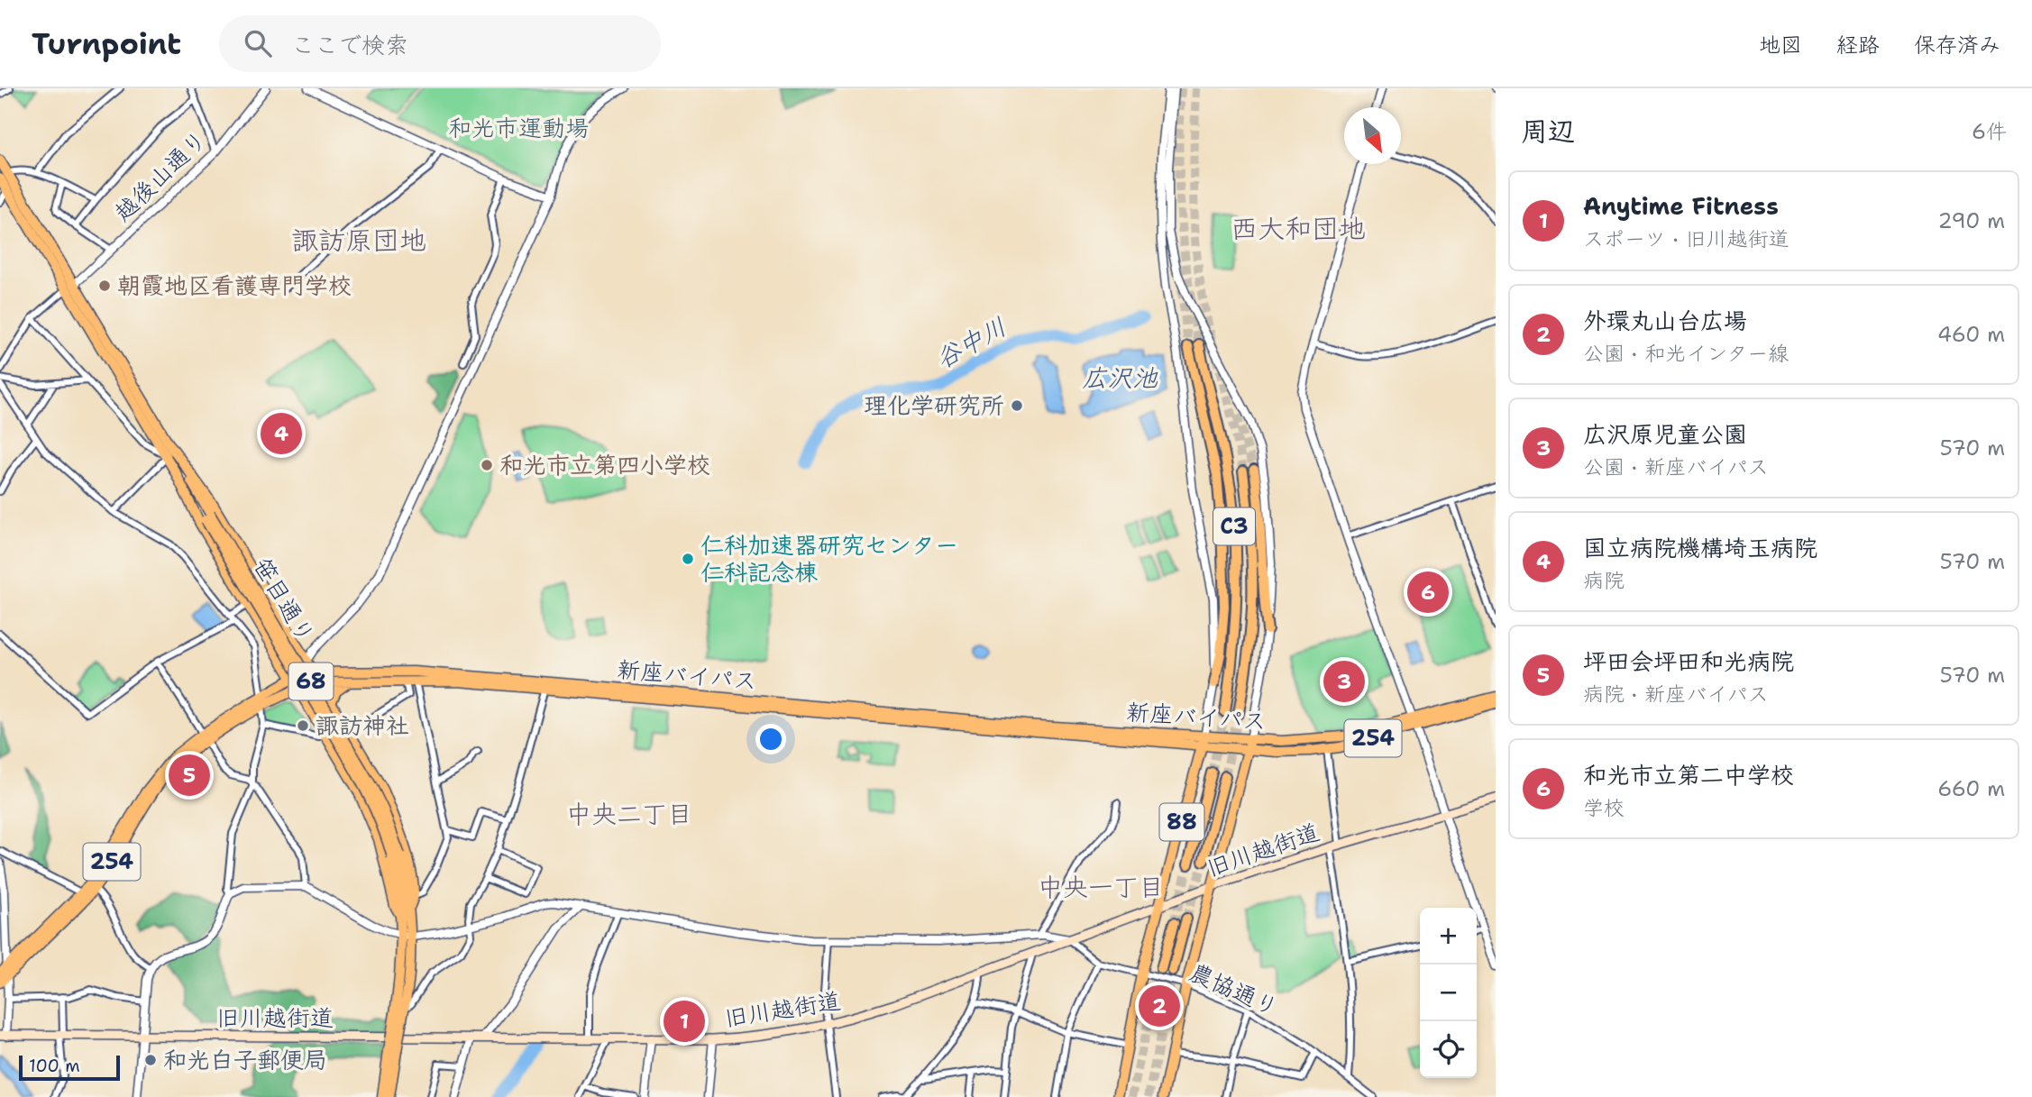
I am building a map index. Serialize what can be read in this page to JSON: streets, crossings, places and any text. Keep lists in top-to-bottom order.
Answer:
{
  "streets": {
    "highway": ["C3"],
    "main road": [
      "笹目通り",
      "新座バイパス",
      "68",
      "254",
      "88",
      "旧川越街道"
    ],
    "street": ["越後山通り", "農協通り"]
  },
  "crossings": [
    ["越後山通り", "笹目通り"],
    ["新座バイパス", "88"],
    ["88", "旧川越街道"],
    ["88", "農協通り"],
    ["旧川越街道", "農協通り"]
  ],
  "districts": [
    "西大和団地",
    "諏訪原団地",
    "中央二丁目",
    "中央一丁目"
  ],
  "water": ["谷中川", "広沢池"],
  "parks": ["和光市運動場"],
  "places": [
    "朝霞地区看護専門学校",
    "理化学研究所",
    "和光市立第四小学校",
    "仁科加速器研究センター 仁科記念棟",
    "諏訪神社",
    "和光白子郵便局"
  ],
  "scale_bar": "100 m",
  "north": "bottom right",
  "page": {
    "header": "Turnpoint",
    "search": "ここで検索",
    "nav": ["地図", "経路", "保存済み"],
    "heading": ["周辺", "6件"],
    "list": [
      {
        "mark": "1",
        "name": "Anytime Fitness",
        "note": "スポーツ · 旧川越街道",
        "value": "290 m"
      },
      {
        "mark": "2",
        "name": "外環丸山台広場",
        "note": "公園 · 和光インター線",
        "value": "460 m"
      },
      {
        "mark": "3",
        "name": "広沢原児童公園",
        "note": "公園 · 新座バイパス",
        "value": "570 m"
      },
      {
        "mark": "4",
        "name": "国立病院機構埼玉病院",
        "note": "病院",
        "value": "570 m"
      },
      {
        "mark": "5",
        "name": "坪田会坪田和光病院",
        "note": "病院 · 新座バイパス",
        "value": "570 m"
      },
      {
        "mark": "6",
        "name": "和光市立第二中学校",
        "note": "学校",
        "value": "660 m"
      }
    ],
    "pins": [
      "4",
      "6",
      "3",
      "5",
      "2",
      "1"
    ],
    "map_buttons": ["+", "−"],
    "scale": "100 m"
  }
}
